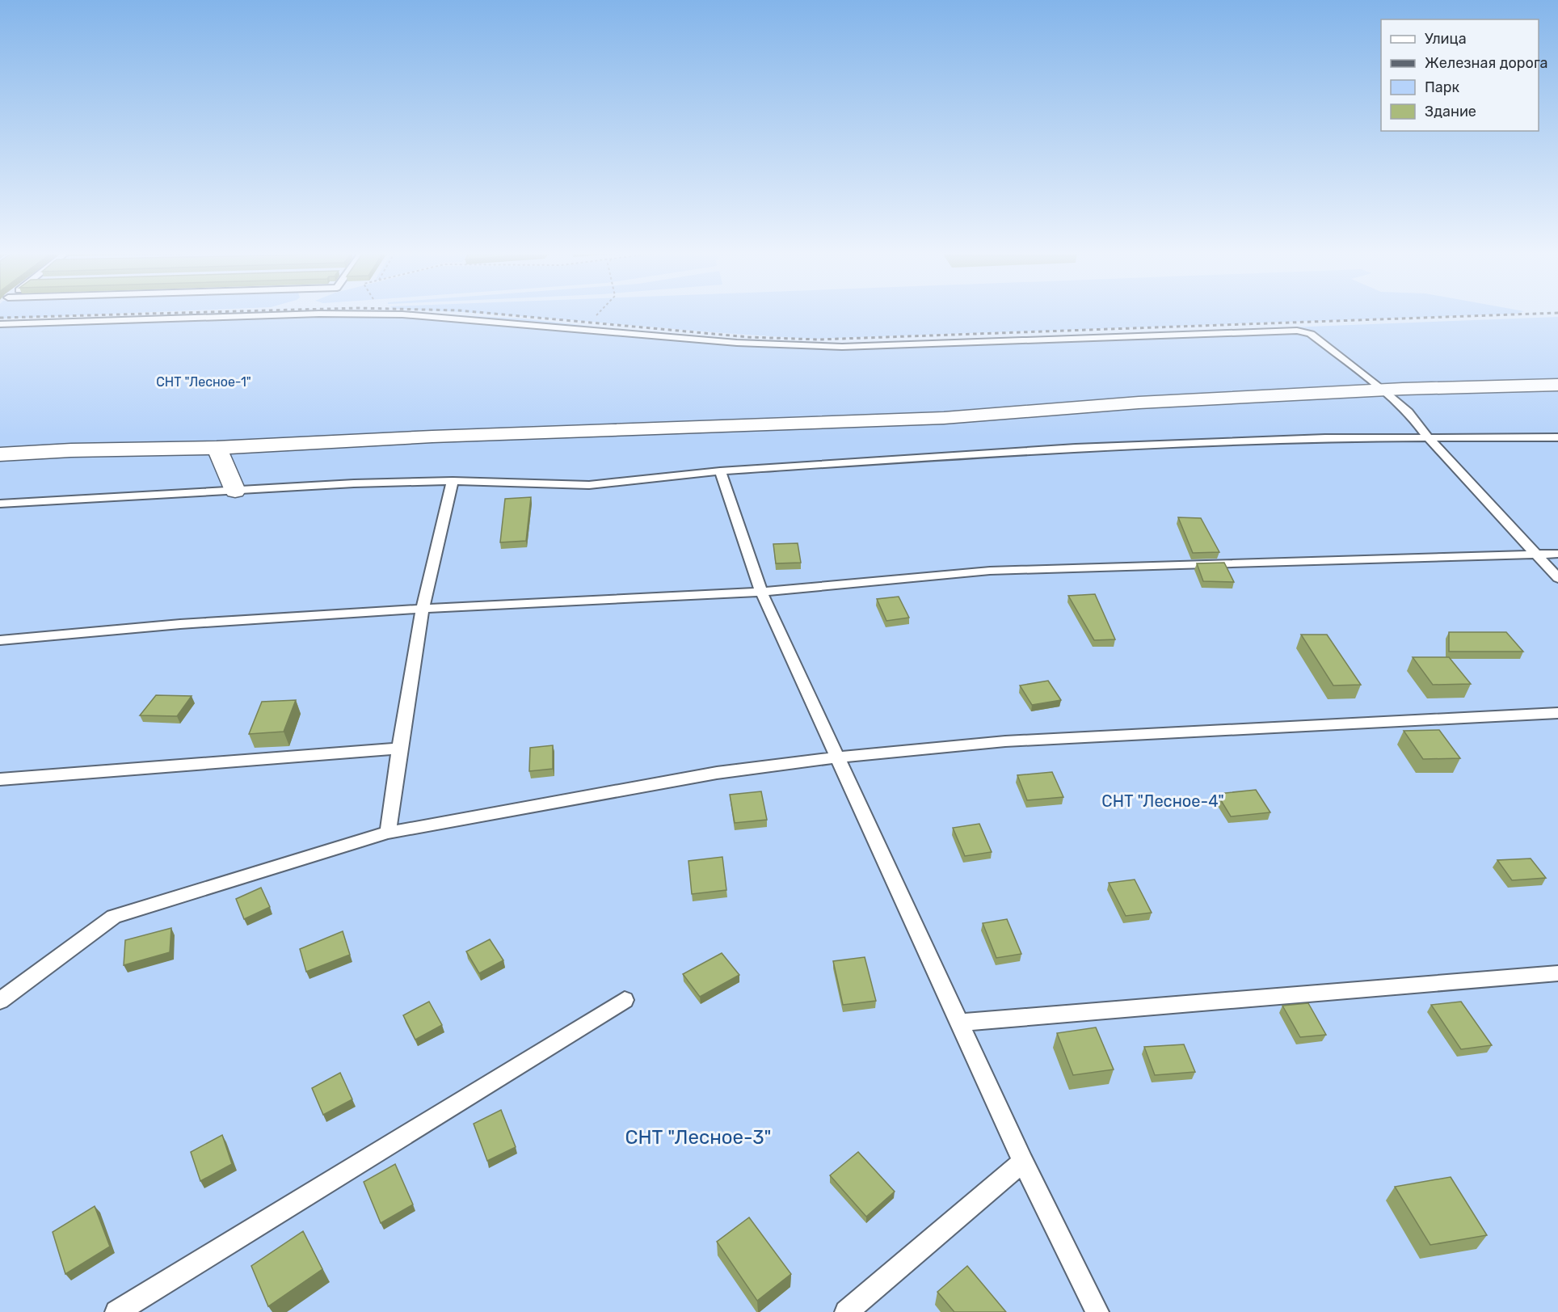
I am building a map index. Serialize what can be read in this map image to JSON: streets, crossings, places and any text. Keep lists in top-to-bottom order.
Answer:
{
  "parks": ["СНТ \"Лесное-1\"", "СНТ \"Лесное-4\"", "СНТ \"Лесное-3\""],
  "legend": [
    "Улица",
    "Железная дорога",
    "Парк",
    "Здание"
  ]
}
